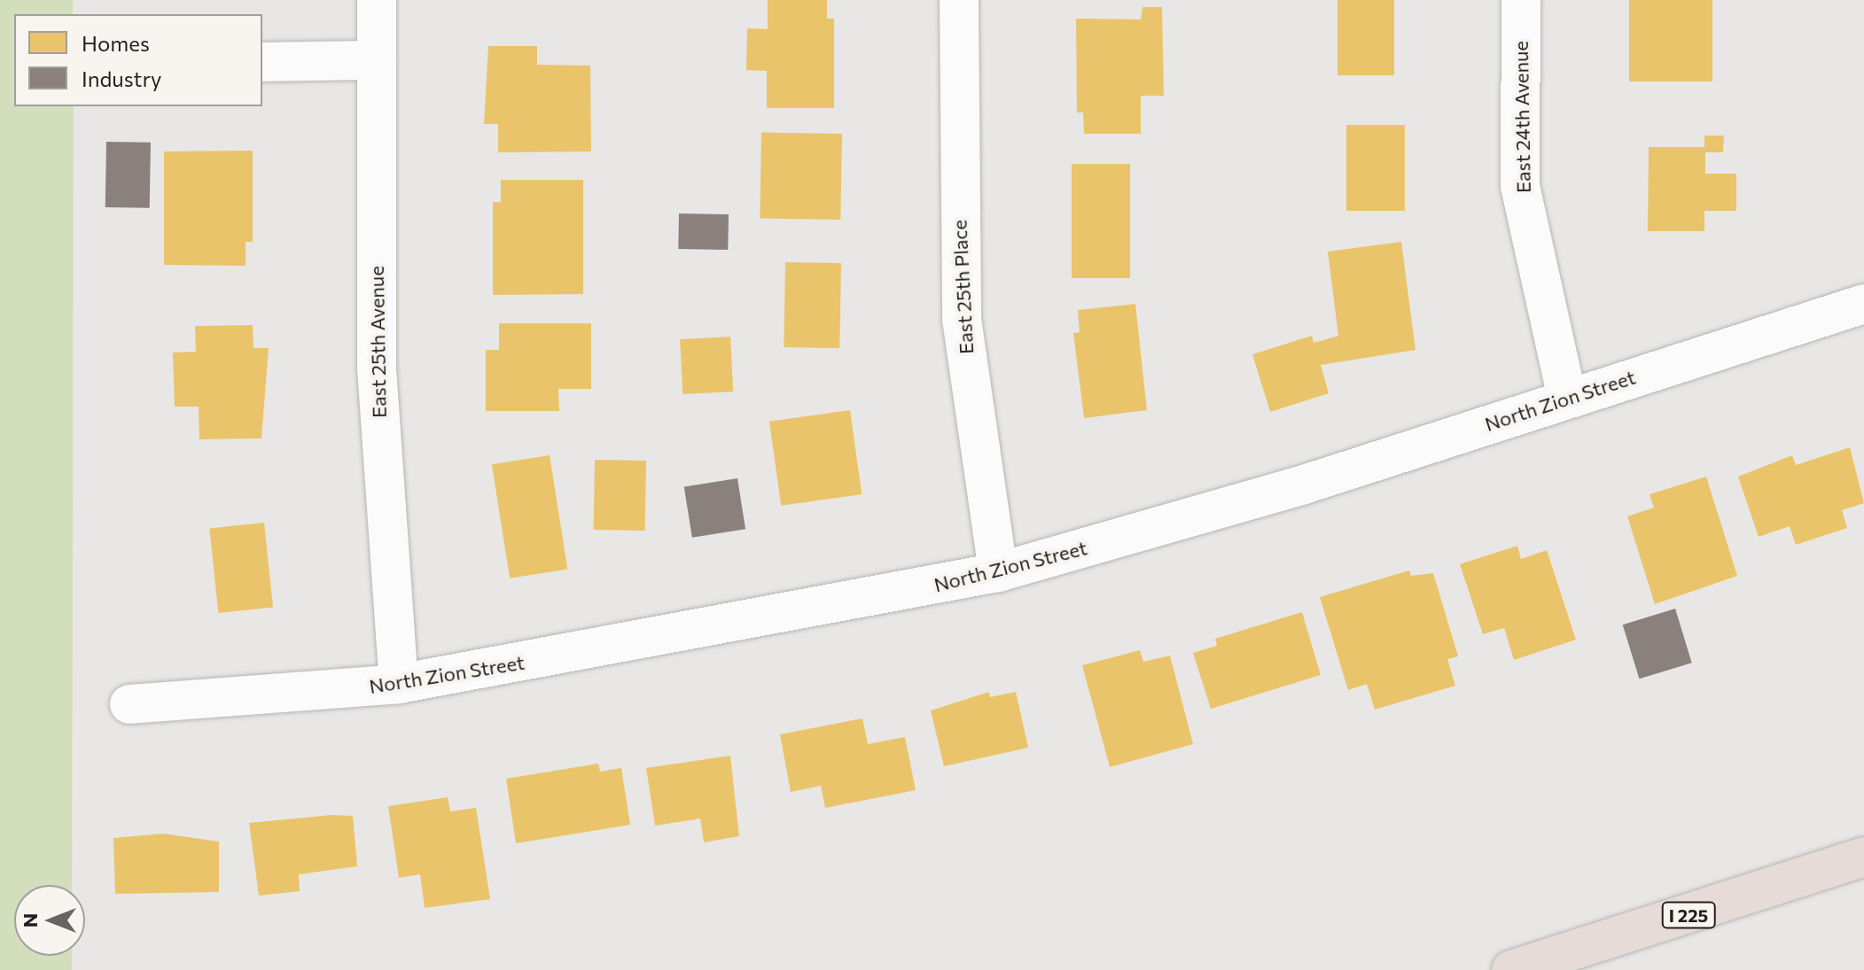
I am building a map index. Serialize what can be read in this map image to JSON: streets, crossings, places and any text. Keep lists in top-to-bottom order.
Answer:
{
  "streets": {
    "highway": ["I 225"],
    "street": [
      "East 24th Avenue",
      "East 25th Place",
      "East 25th Avenue",
      "North Zion Street"
    ]
  },
  "crossings": [
    ["East 24th Avenue", "North Zion Street"],
    ["East 25th Place", "North Zion Street"],
    ["East 25th Avenue", "North Zion Street"]
  ],
  "legend": ["Homes", "Industry"],
  "north": "left"
}
